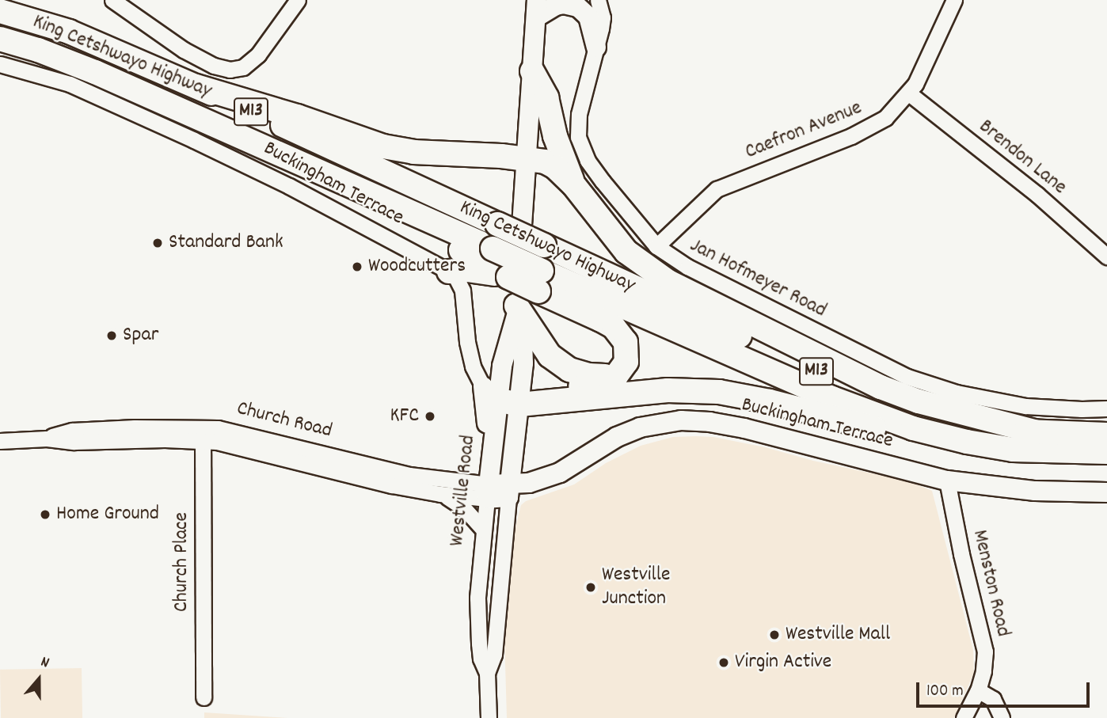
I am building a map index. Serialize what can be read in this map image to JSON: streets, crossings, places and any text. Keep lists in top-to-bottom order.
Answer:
{
  "streets": {
    "highway": ["King Cetshwayo Highway", "M13"],
    "main road": ["Buckingham Terrace", "Church Road", "Westville Road"],
    "street": [
      "Caefron Avenue",
      "Brendon Lane",
      "Jan Hofmeyer Road",
      "Church Place",
      "Menston Road"
    ]
  },
  "crossings": [
    ["King Cetshwayo Highway", "Buckingham Terrace"],
    ["Caefron Avenue", "Brendon Lane"],
    ["Caefron Avenue", "Jan Hofmeyer Road"],
    ["Buckingham Terrace", "Church Road"],
    ["Buckingham Terrace", "Westville Road"],
    ["Buckingham Terrace", "Menston Road"],
    ["Church Road", "Westville Road"],
    ["Church Road", "Church Place"]
  ],
  "places": [
    "Standard Bank",
    "Woodcutters",
    "Spar",
    "KFC",
    "Home Ground",
    "Westville Junction",
    "Westville Mall",
    "Virgin Active"
  ],
  "scale_bar": "100 m",
  "north": "top"
}
